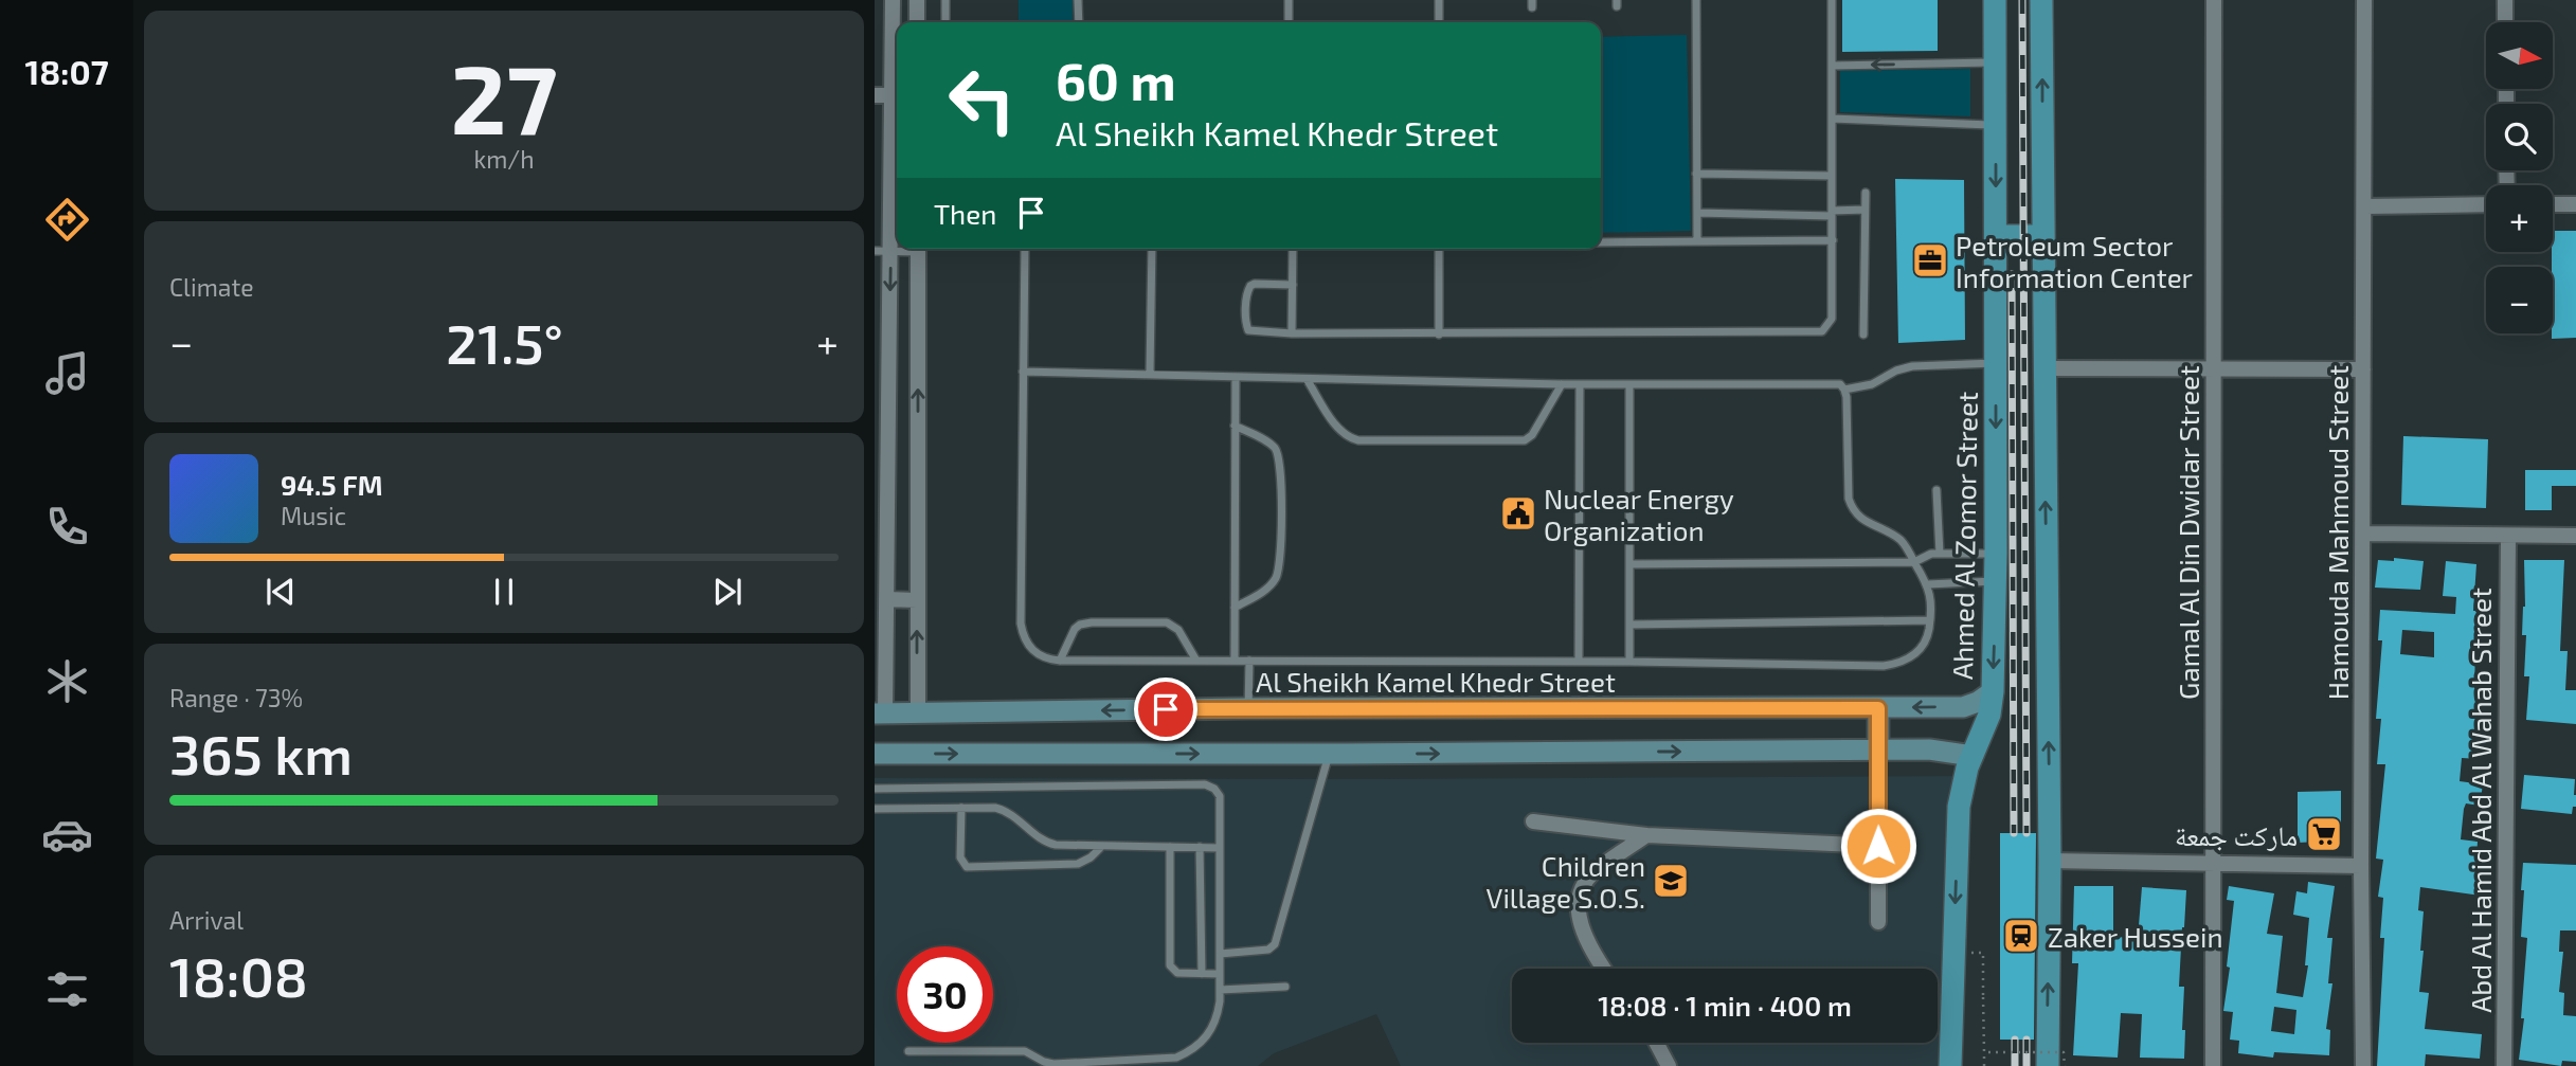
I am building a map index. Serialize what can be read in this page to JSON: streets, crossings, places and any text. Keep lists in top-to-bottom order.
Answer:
{
  "streets": {
    "main road": ["Ahmed Al Zomor Street", "Al Sheikh Kamel Khedr Street"],
    "street": ["Gamal Al Din Dwidar Street", "Hamouda Mahmoud Street", "Abd Al Hamid Abd Al Wahab Street"]
  },
  "crossings": [
    ["Ahmed Al Zomor Street", "Al Sheikh Kamel Khedr Street"]
  ],
  "places": {
    "office": ["Petroleum Sector Information Center"],
    "public building": ["Nuclear Energy Organization"],
    "supermarket": ["ماركت جمعة"],
    "school or university": ["Children Village S.O.S."],
    "station": ["Zaker Hussein"]
  },
  "north": "right",
  "page": {
    "tabs": "18:07",
    "tile": [
      ["27", "km/h"],
      "Climate",
      ["Range · 73%", "365 km"],
      ["Arrival", "18:08"]
    ],
    "map_buttons": ["+", "−"],
    "turn": ["60 m", "Al Sheikh Kamel Khedr Street"],
    "then": "Then",
    "heat": ["−", "21.5°", "+"],
    "song": ["94.5 FM", "Music"],
    "limit": "30",
    "trip": "18:08 · 1 min · 400 m"
  }
}
